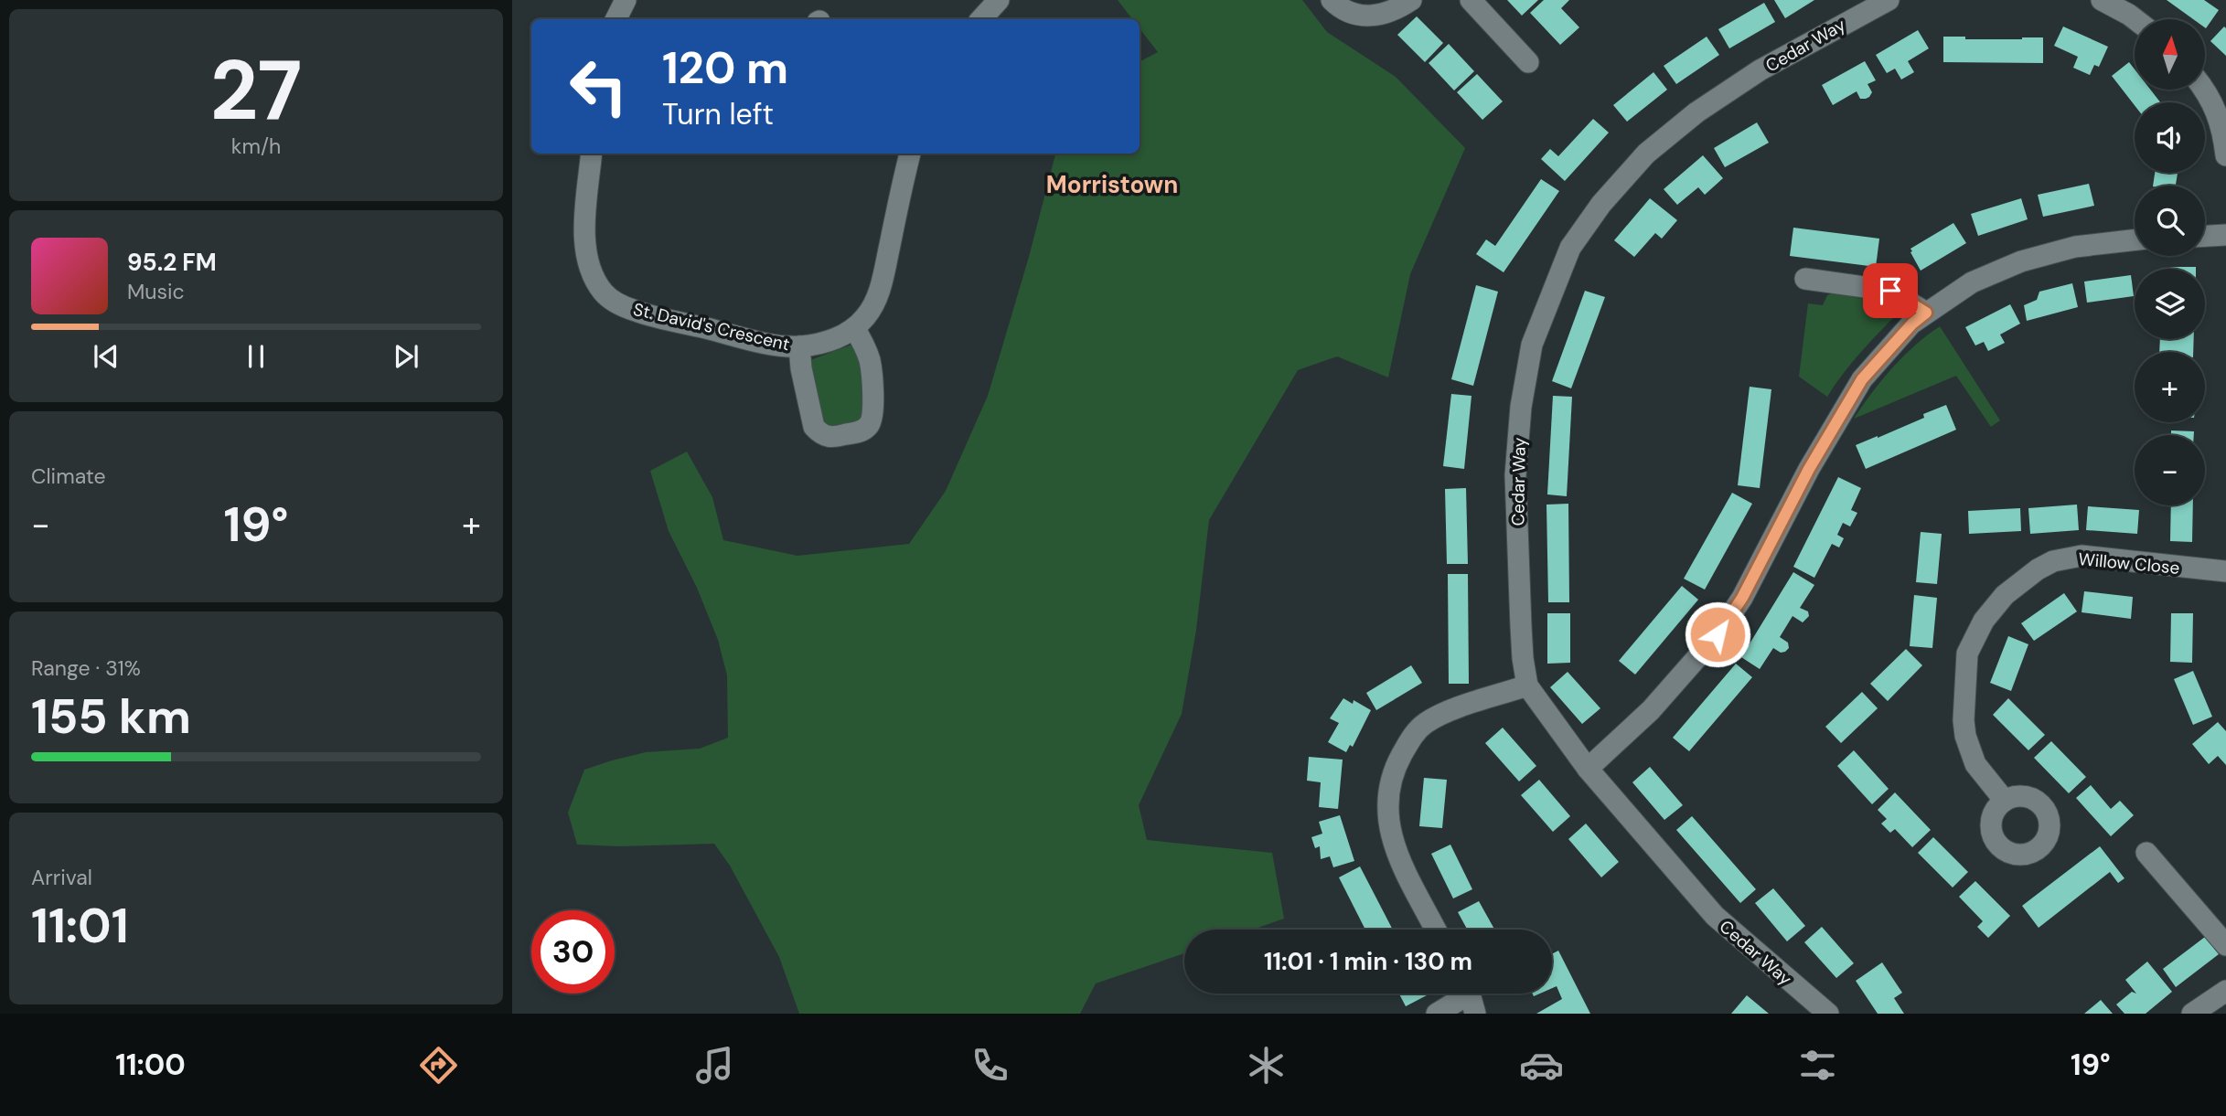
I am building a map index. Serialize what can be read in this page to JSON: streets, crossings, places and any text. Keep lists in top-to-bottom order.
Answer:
{
  "streets": {
    "street": ["Cedar Way", "St. David's Crescent", "Willow Close"]
  },
  "districts": ["Morristown"],
  "north": "top",
  "page": {
    "tile": [
      ["27", "km/h"],
      "Climate",
      ["Range · 31%", "155 km"],
      ["Arrival", "11:01"]
    ],
    "map_buttons": ["+", "−"],
    "turn": ["120 m", "Turn left"],
    "song": ["95.2 FM", "Music"],
    "heat": ["−", "19°", "+"],
    "limit": "30",
    "trip": "11:01 · 1 min · 130 m",
    "tabs": ["11:00", "19°"]
  }
}
